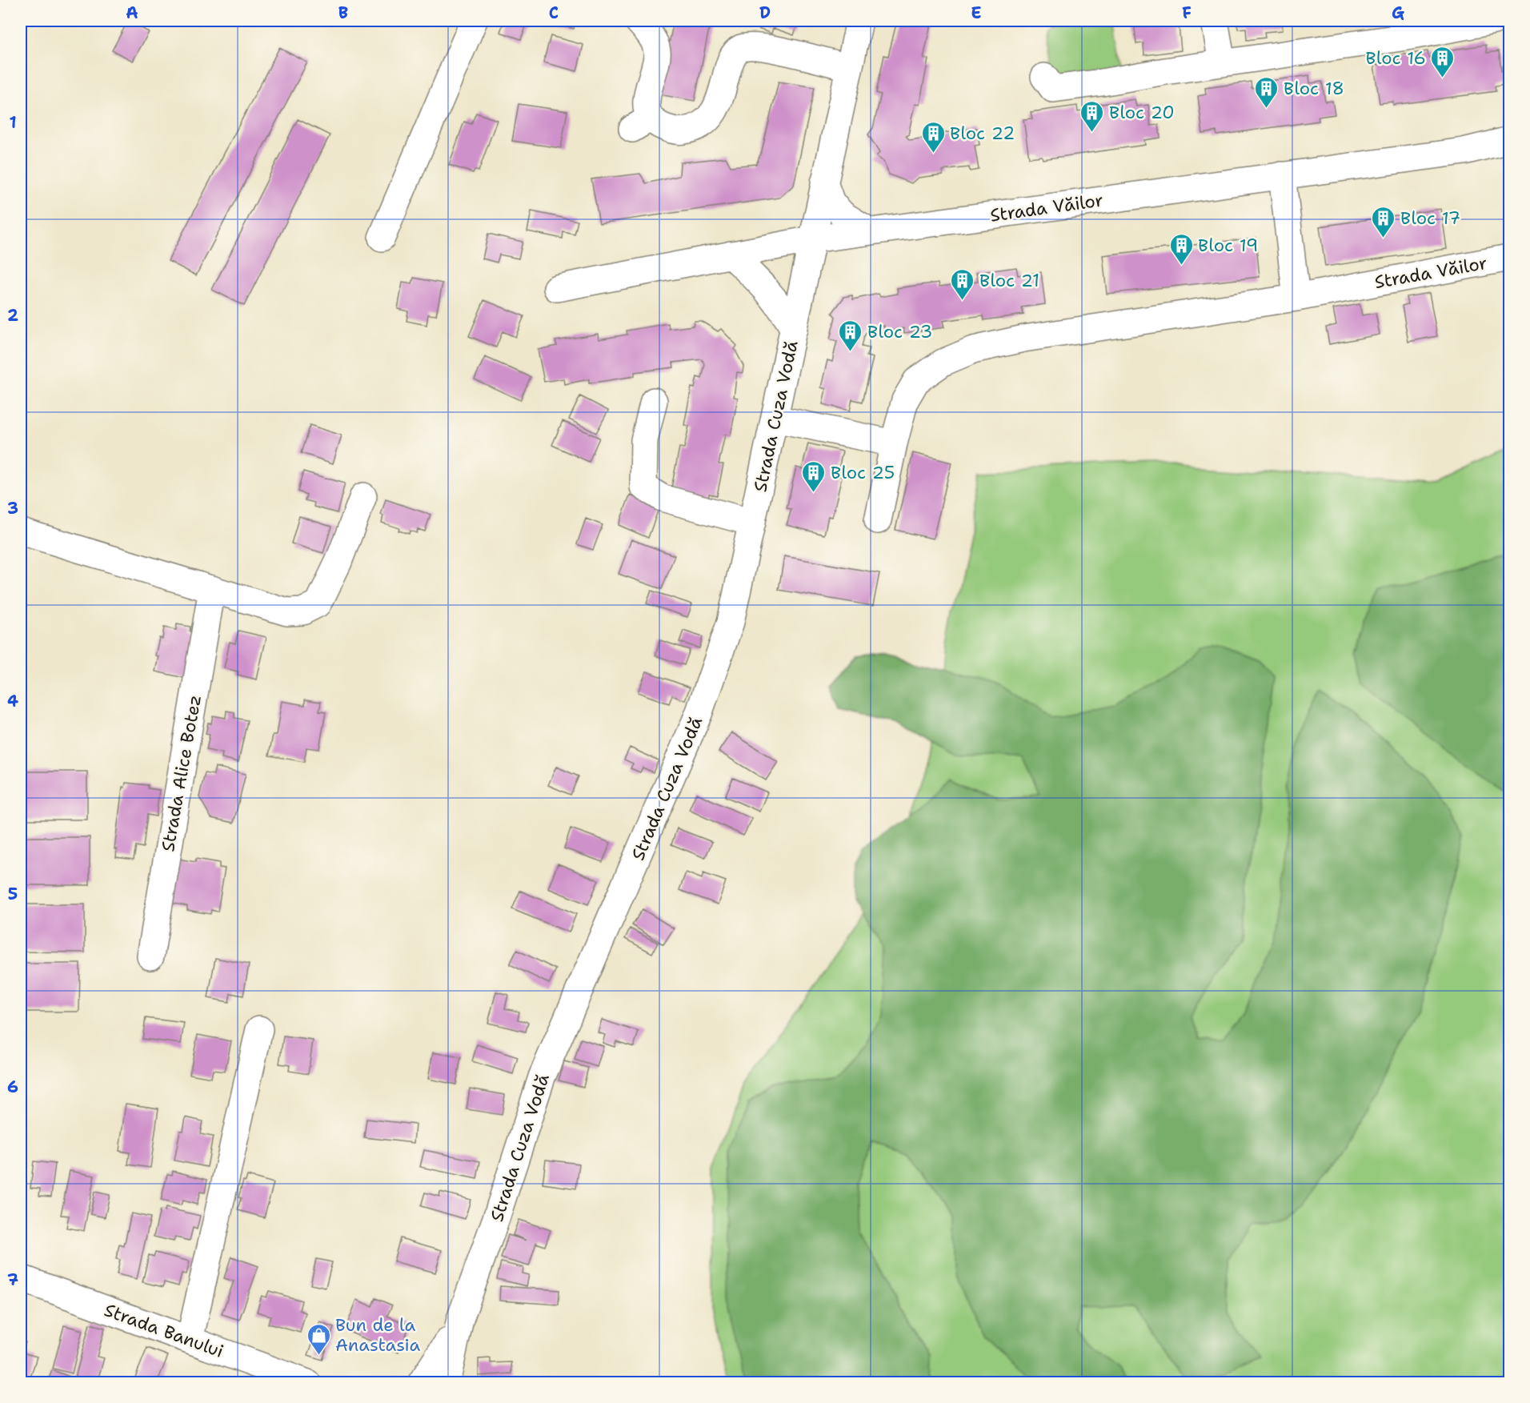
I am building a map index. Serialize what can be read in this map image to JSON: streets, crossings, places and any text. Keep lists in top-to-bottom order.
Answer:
{
  "streets": {
    "street": [
      "Strada Văilor",
      "Strada Cuza Vodă",
      "Strada Alice Botez",
      "Strada Banului"
    ]
  },
  "crossings": [
    ["Strada Văilor", "Strada Cuza Vodă"]
  ],
  "places": {
    "building": [
      "Bloc 16",
      "Bloc 18",
      "Bloc 20",
      "Bloc 22",
      "Bloc 17",
      "Bloc 19",
      "Bloc 21",
      "Bloc 23",
      "Bloc 25"
    ],
    "shop": ["Bun de la Anastasia"]
  },
  "grid": {
    "columns": [
      "A",
      "B",
      "C",
      "D",
      "E",
      "F",
      "G"
    ],
    "rows": [
      "1",
      "2",
      "3",
      "4",
      "5",
      "6",
      "7"
    ]
  }
}
